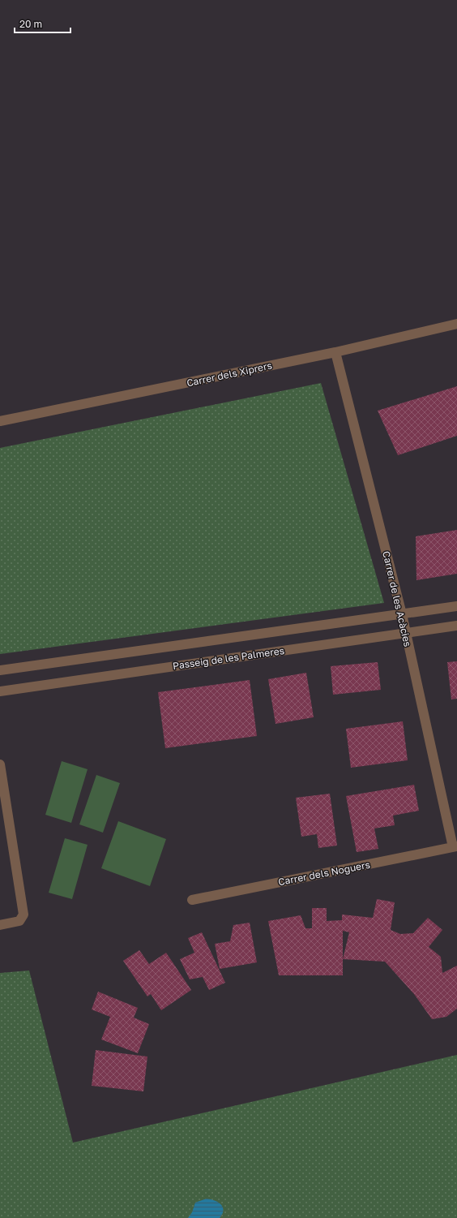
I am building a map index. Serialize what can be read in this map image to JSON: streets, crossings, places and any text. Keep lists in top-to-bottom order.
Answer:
{
  "streets": {
    "street": [
      "Carrer dels Xiprers",
      "Carrer de les Acàcies",
      "Passeig de les Palmeres",
      "Carrer dels Noguers"
    ]
  },
  "crossings": [
    ["Carrer dels Xiprers", "Carrer de les Acàcies"],
    ["Carrer de les Acàcies", "Passeig de les Palmeres"],
    ["Carrer de les Acàcies", "Carrer dels Noguers"]
  ],
  "scale_bar": "20 m"
}
